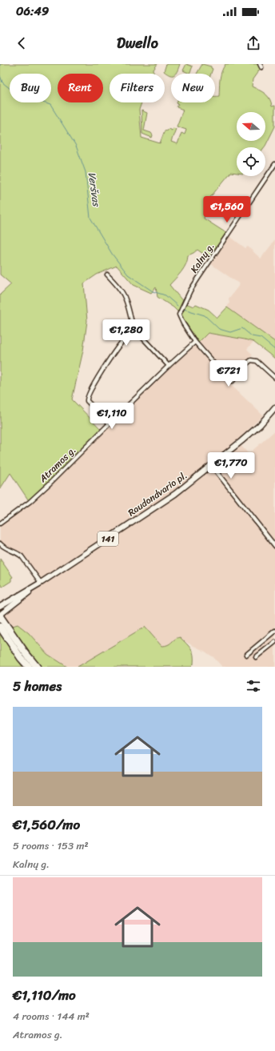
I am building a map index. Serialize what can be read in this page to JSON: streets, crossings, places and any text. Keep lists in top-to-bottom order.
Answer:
{
  "streets": {
    "main road": ["Raudondvario pl.", "141"],
    "street": ["Kalnų g.", "Atramos g."]
  },
  "crossings": [
    ["Kalnų g.", "Atramos g."]
  ],
  "water": ["Veršvas"],
  "north": "left",
  "page": {
    "status": "06:49",
    "header": "Dwello",
    "chip": [
      "Buy",
      "Rent",
      "Filters",
      "New"
    ],
    "price": [
      "€1,560",
      "€1,280",
      "€721",
      "€1,110",
      "€1,770"
    ],
    "heading": "5 homes",
    "list": [
      {
        "name": "€1,560/mo",
        "note": "5 rooms · 153 m² · Kalnų g."
      },
      {
        "name": "€1,110/mo",
        "note": "4 rooms · 144 m² · Atramos g."
      }
    ]
  }
}
